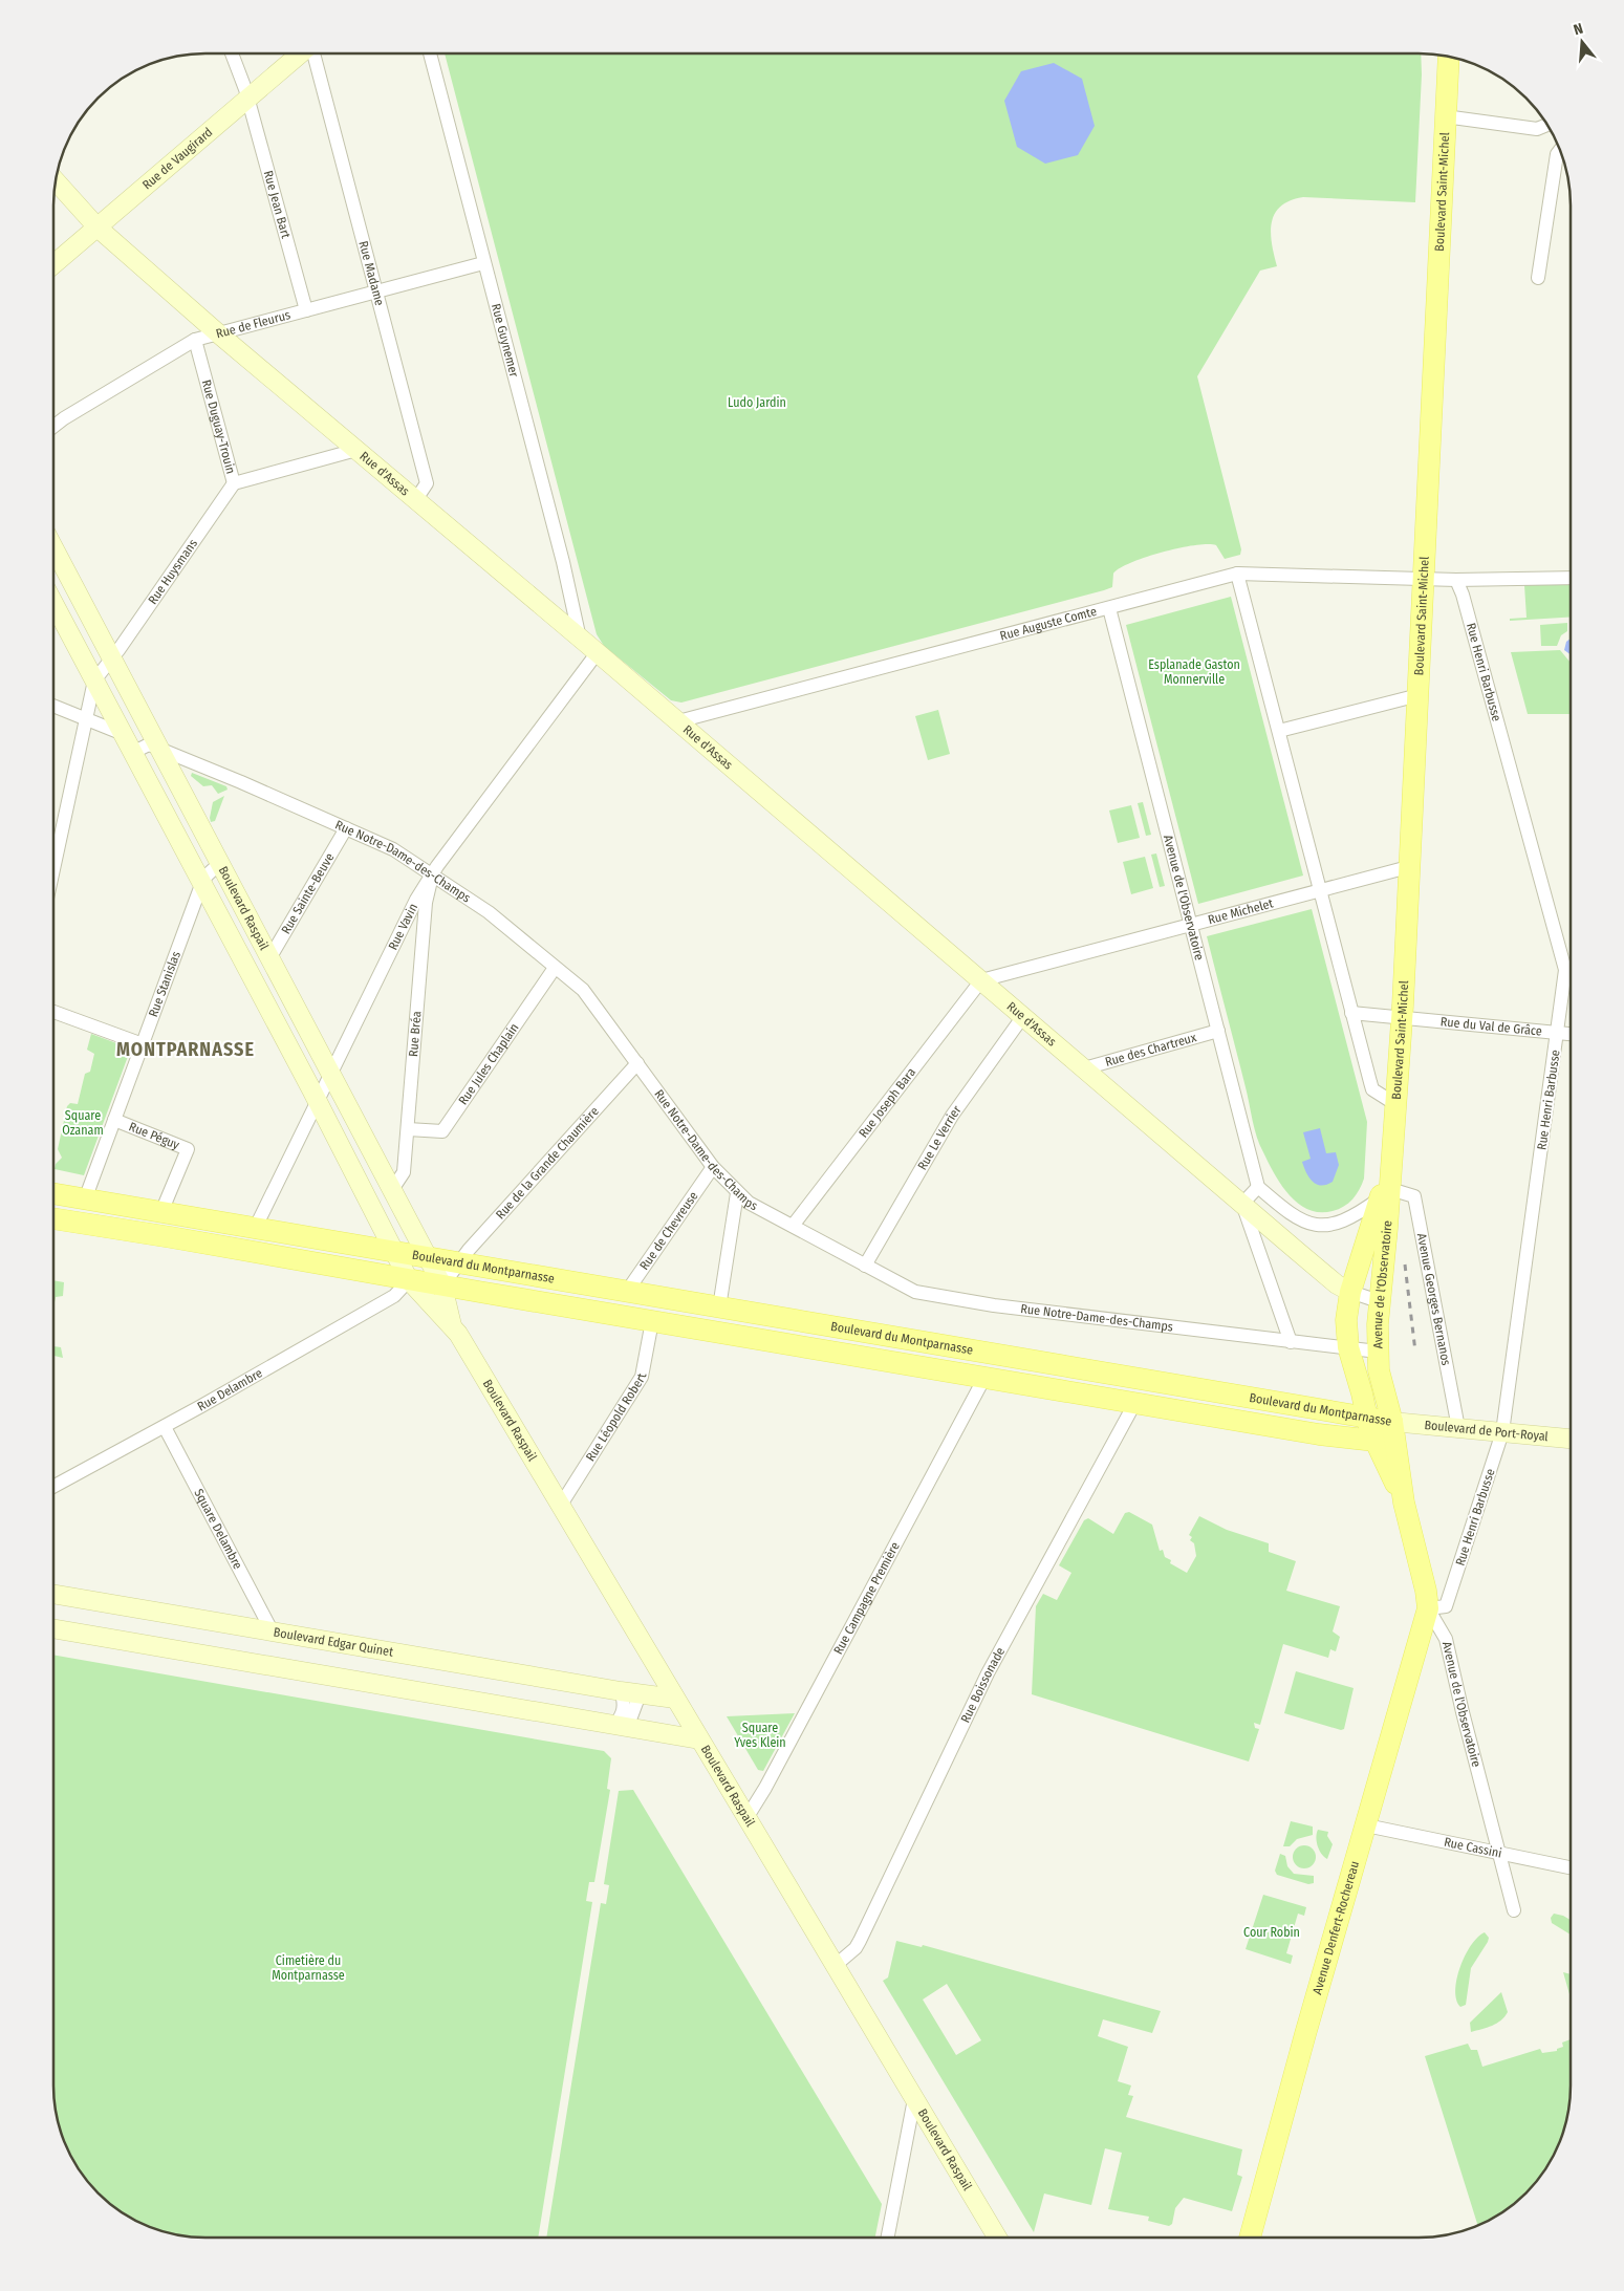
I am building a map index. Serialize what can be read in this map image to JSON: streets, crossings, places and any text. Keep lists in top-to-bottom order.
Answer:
{
  "streets": {
    "main road": [
      "Boulevard Saint-Michel",
      "Avenue de l'Observatoire",
      "Boulevard du Montparnasse",
      "Avenue Denfert-Rochereau"
    ],
    "street": [
      "Rue de Vaugirard",
      "Rue Jean Bart",
      "Rue Madame",
      "Rue de Fleurus",
      "Rue Guynemer",
      "Rue Duguay-Trouin",
      "Rue d'Assas",
      "Rue Huysmans",
      "Rue Auguste Comte",
      "Rue Henri Barbusse",
      "Rue Notre-Dame-des-Champs",
      "Rue Sainte-Beuve",
      "Boulevard Raspail",
      "Rue Michelet",
      "Rue Vavin",
      "Rue Stanislas",
      "Rue du Val de Grâce",
      "Rue Bréa",
      "Rue des Chartreux",
      "Rue Jules Chaplain",
      "Rue Joseph Bara",
      "Rue Péguy",
      "Rue Le Verrier",
      "Rue de la Grande Chaumière",
      "Rue de Chevreuse",
      "Avenue Georges Bernanos",
      "Rue Delambre",
      "Rue Léopold Robert",
      "Boulevard de Port-Royal",
      "Square Delambre",
      "Rue Campagne Première",
      "Boulevard Edgar Quinet",
      "Rue Boissonade",
      "Rue Cassini"
    ]
  },
  "crossings": [
    ["Rue de Vaugirard", "Rue Jean Bart"],
    ["Rue de Vaugirard", "Rue d'Assas"],
    ["Boulevard Saint-Michel", "Rue Auguste Comte"],
    ["Boulevard Saint-Michel", "Avenue de l'Observatoire"],
    ["Boulevard Saint-Michel", "Rue Michelet"],
    ["Boulevard Saint-Michel", "Rue du Val de Grâce"],
    ["Boulevard Saint-Michel", "Avenue Georges Bernanos"],
    ["Rue Jean Bart", "Rue de Fleurus"],
    ["Rue Madame", "Rue de Fleurus"],
    ["Rue Madame", "Rue d'Assas"],
    ["Rue de Fleurus", "Rue Guynemer"],
    ["Rue de Fleurus", "Rue Duguay-Trouin"],
    ["Rue de Fleurus", "Rue d'Assas"],
    ["Rue Guynemer", "Rue d'Assas"],
    ["Rue Duguay-Trouin", "Rue d'Assas"],
    ["Rue Duguay-Trouin", "Rue Huysmans"],
    ["Rue d'Assas", "Rue Auguste Comte"],
    ["Rue d'Assas", "Avenue de l'Observatoire"],
    ["Rue d'Assas", "Rue Michelet"],
    ["Rue d'Assas", "Rue Vavin"],
    ["Rue d'Assas", "Rue des Chartreux"],
    ["Rue d'Assas", "Rue Joseph Bara"],
    ["Rue d'Assas", "Rue Le Verrier"],
    ["Rue Huysmans", "Boulevard Raspail"],
    ["Rue Auguste Comte", "Rue Henri Barbusse"],
    ["Rue Auguste Comte", "Avenue de l'Observatoire"],
    ["Rue Henri Barbusse", "Avenue de l'Observatoire"],
    ["Rue Henri Barbusse", "Rue du Val de Grâce"],
    ["Rue Henri Barbusse", "Boulevard de Port-Royal"],
    ["Rue Henri Barbusse", "Avenue Denfert-Rochereau"],
    ["Rue Notre-Dame-des-Champs", "Rue Sainte-Beuve"],
    ["Rue Notre-Dame-des-Champs", "Avenue de l'Observatoire"],
    ["Rue Notre-Dame-des-Champs", "Boulevard Raspail"],
    ["Rue Notre-Dame-des-Champs", "Rue Vavin"],
    ["Rue Notre-Dame-des-Champs", "Rue Bréa"],
    ["Rue Notre-Dame-des-Champs", "Rue Jules Chaplain"],
    ["Rue Notre-Dame-des-Champs", "Rue Joseph Bara"],
    ["Rue Notre-Dame-des-Champs", "Rue Le Verrier"],
    ["Rue Notre-Dame-des-Champs", "Rue de la Grande Chaumière"],
    ["Rue Notre-Dame-des-Champs", "Rue de Chevreuse"],
    ["Rue Sainte-Beuve", "Boulevard Raspail"],
    ["Avenue de l'Observatoire", "Rue Michelet"],
    ["Avenue de l'Observatoire", "Rue des Chartreux"],
    ["Avenue de l'Observatoire", "Boulevard du Montparnasse"],
    ["Avenue de l'Observatoire", "Avenue Georges Bernanos"],
    ["Avenue de l'Observatoire", "Boulevard de Port-Royal"],
    ["Avenue de l'Observatoire", "Rue Cassini"],
    ["Avenue de l'Observatoire", "Avenue Denfert-Rochereau"],
    ["Boulevard Raspail", "Rue Vavin"],
    ["Boulevard Raspail", "Rue Stanislas"],
    ["Boulevard Raspail", "Rue Bréa"],
    ["Boulevard Raspail", "Boulevard du Montparnasse"],
    ["Boulevard Raspail", "Rue Delambre"],
    ["Boulevard Raspail", "Rue Léopold Robert"],
    ["Boulevard Raspail", "Rue Campagne Première"],
    ["Boulevard Raspail", "Boulevard Edgar Quinet"],
    ["Boulevard Raspail", "Rue Boissonade"],
    ["Rue Michelet", "Rue Joseph Bara"],
    ["Rue Vavin", "Rue Bréa"],
    ["Rue Vavin", "Boulevard du Montparnasse"],
    ["Rue Stanislas", "Rue Péguy"],
    ["Rue Stanislas", "Boulevard du Montparnasse"],
    ["Rue Bréa", "Rue Jules Chaplain"],
    ["Rue Péguy", "Boulevard du Montparnasse"],
    ["Rue de la Grande Chaumière", "Boulevard du Montparnasse"],
    ["Rue de Chevreuse", "Boulevard du Montparnasse"],
    ["Boulevard du Montparnasse", "Rue Delambre"],
    ["Boulevard du Montparnasse", "Rue Léopold Robert"],
    ["Boulevard du Montparnasse", "Boulevard de Port-Royal"],
    ["Boulevard du Montparnasse", "Rue Campagne Première"],
    ["Boulevard du Montparnasse", "Rue Boissonade"],
    ["Avenue Georges Bernanos", "Boulevard de Port-Royal"],
    ["Rue Delambre", "Square Delambre"],
    ["Square Delambre", "Boulevard Edgar Quinet"],
    ["Rue Cassini", "Avenue Denfert-Rochereau"]
  ],
  "districts": ["MONTPARNASSE"],
  "parks": [
    "Ludo Jardin",
    "Esplanade Gaston Monnerville",
    "Square Ozanam",
    "Square Yves Klein",
    "Cour Robin",
    "Cimetière du Montparnasse"
  ],
  "north": "top"
}
